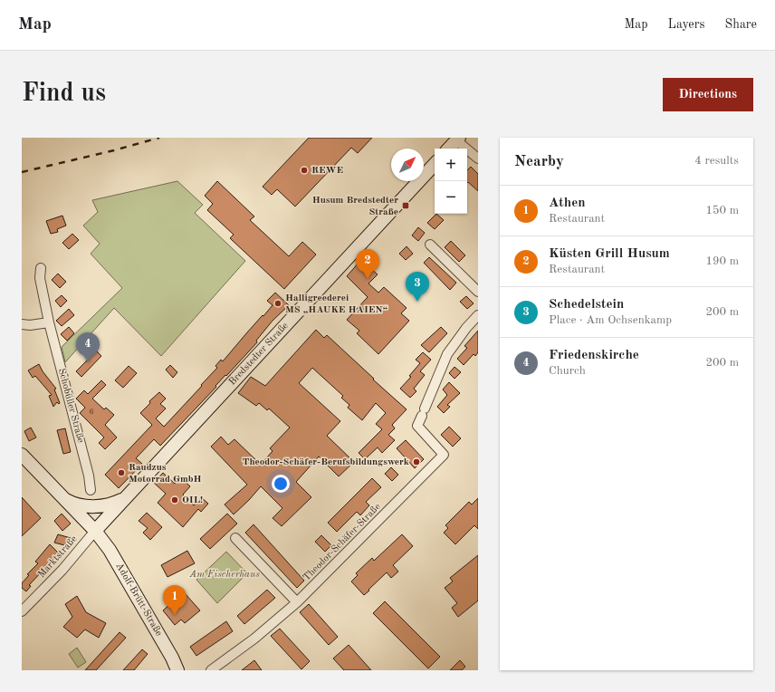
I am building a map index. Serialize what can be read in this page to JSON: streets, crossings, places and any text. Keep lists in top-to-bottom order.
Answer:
{
  "streets": {
    "main road": ["Bredstedter Straße", "Adolf-Brütt-Straße"],
    "street": ["Schobüller Straße", "Theodor-Schäfer-Straße", "Marktstraße"]
  },
  "crossings": [
    ["Bredstedter Straße", "Marktstraße"],
    ["Bredstedter Straße", "Adolf-Brütt-Straße"],
    ["Marktstraße", "Adolf-Brütt-Straße"]
  ],
  "parks": ["Am Fischerhaus"],
  "places": {
    "other": [
      "REWE",
      "Halligreederei MS „HAUKE HAIEN“",
      "Theodor-Schäfer-Berufsbildungswerk",
      "Raudzus Motorrad GmbH",
      "OIL!"
    ],
    "transit": ["Husum Bredstedter Straße"]
  },
  "house_numbers": ["6"],
  "north": "top right",
  "page": {
    "header": "Map",
    "nav": ["Map", "Layers", "Share"],
    "buttons": "Directions",
    "title": "Find us",
    "heading": ["Nearby", "4 results"],
    "map_buttons": ["+", "−"],
    "list": [
      {
        "mark": "1",
        "name": "Athen",
        "note": "Restaurant",
        "value": "150 m"
      },
      {
        "mark": "2",
        "name": "Küsten Grill Husum",
        "note": "Restaurant",
        "value": "190 m"
      },
      {
        "mark": "3",
        "name": "Schedelstein",
        "note": "Place · Am Ochsenkamp",
        "value": "200 m"
      },
      {
        "mark": "4",
        "name": "Friedenskirche",
        "note": "Church",
        "value": "200 m"
      }
    ],
    "pins": [
      "2",
      "3",
      "4",
      "1"
    ]
  }
}
